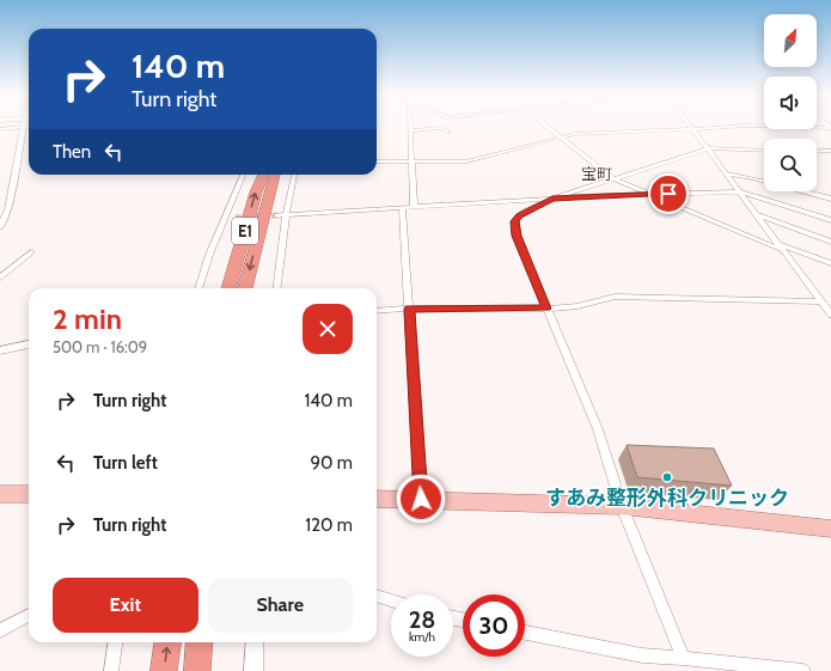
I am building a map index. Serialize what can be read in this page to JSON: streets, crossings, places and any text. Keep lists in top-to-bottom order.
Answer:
{
  "streets": {
    "highway": ["E1"]
  },
  "districts": ["宝町"],
  "places": ["すあみ整形外科クリニック"],
  "north": "top right",
  "page": {
    "turn": ["140 m", "Turn right"],
    "then": "Then",
    "heading": ["2 min", "500 m · 16:09"],
    "list": [
      {
        "name": "Turn right",
        "value": "140 m"
      },
      {
        "name": "Turn left",
        "value": "90 m"
      },
      {
        "name": "Turn right",
        "value": "120 m"
      }
    ],
    "buttons": ["Exit", "Share"],
    "speed": "28 km/h",
    "limit": "30"
  }
}
